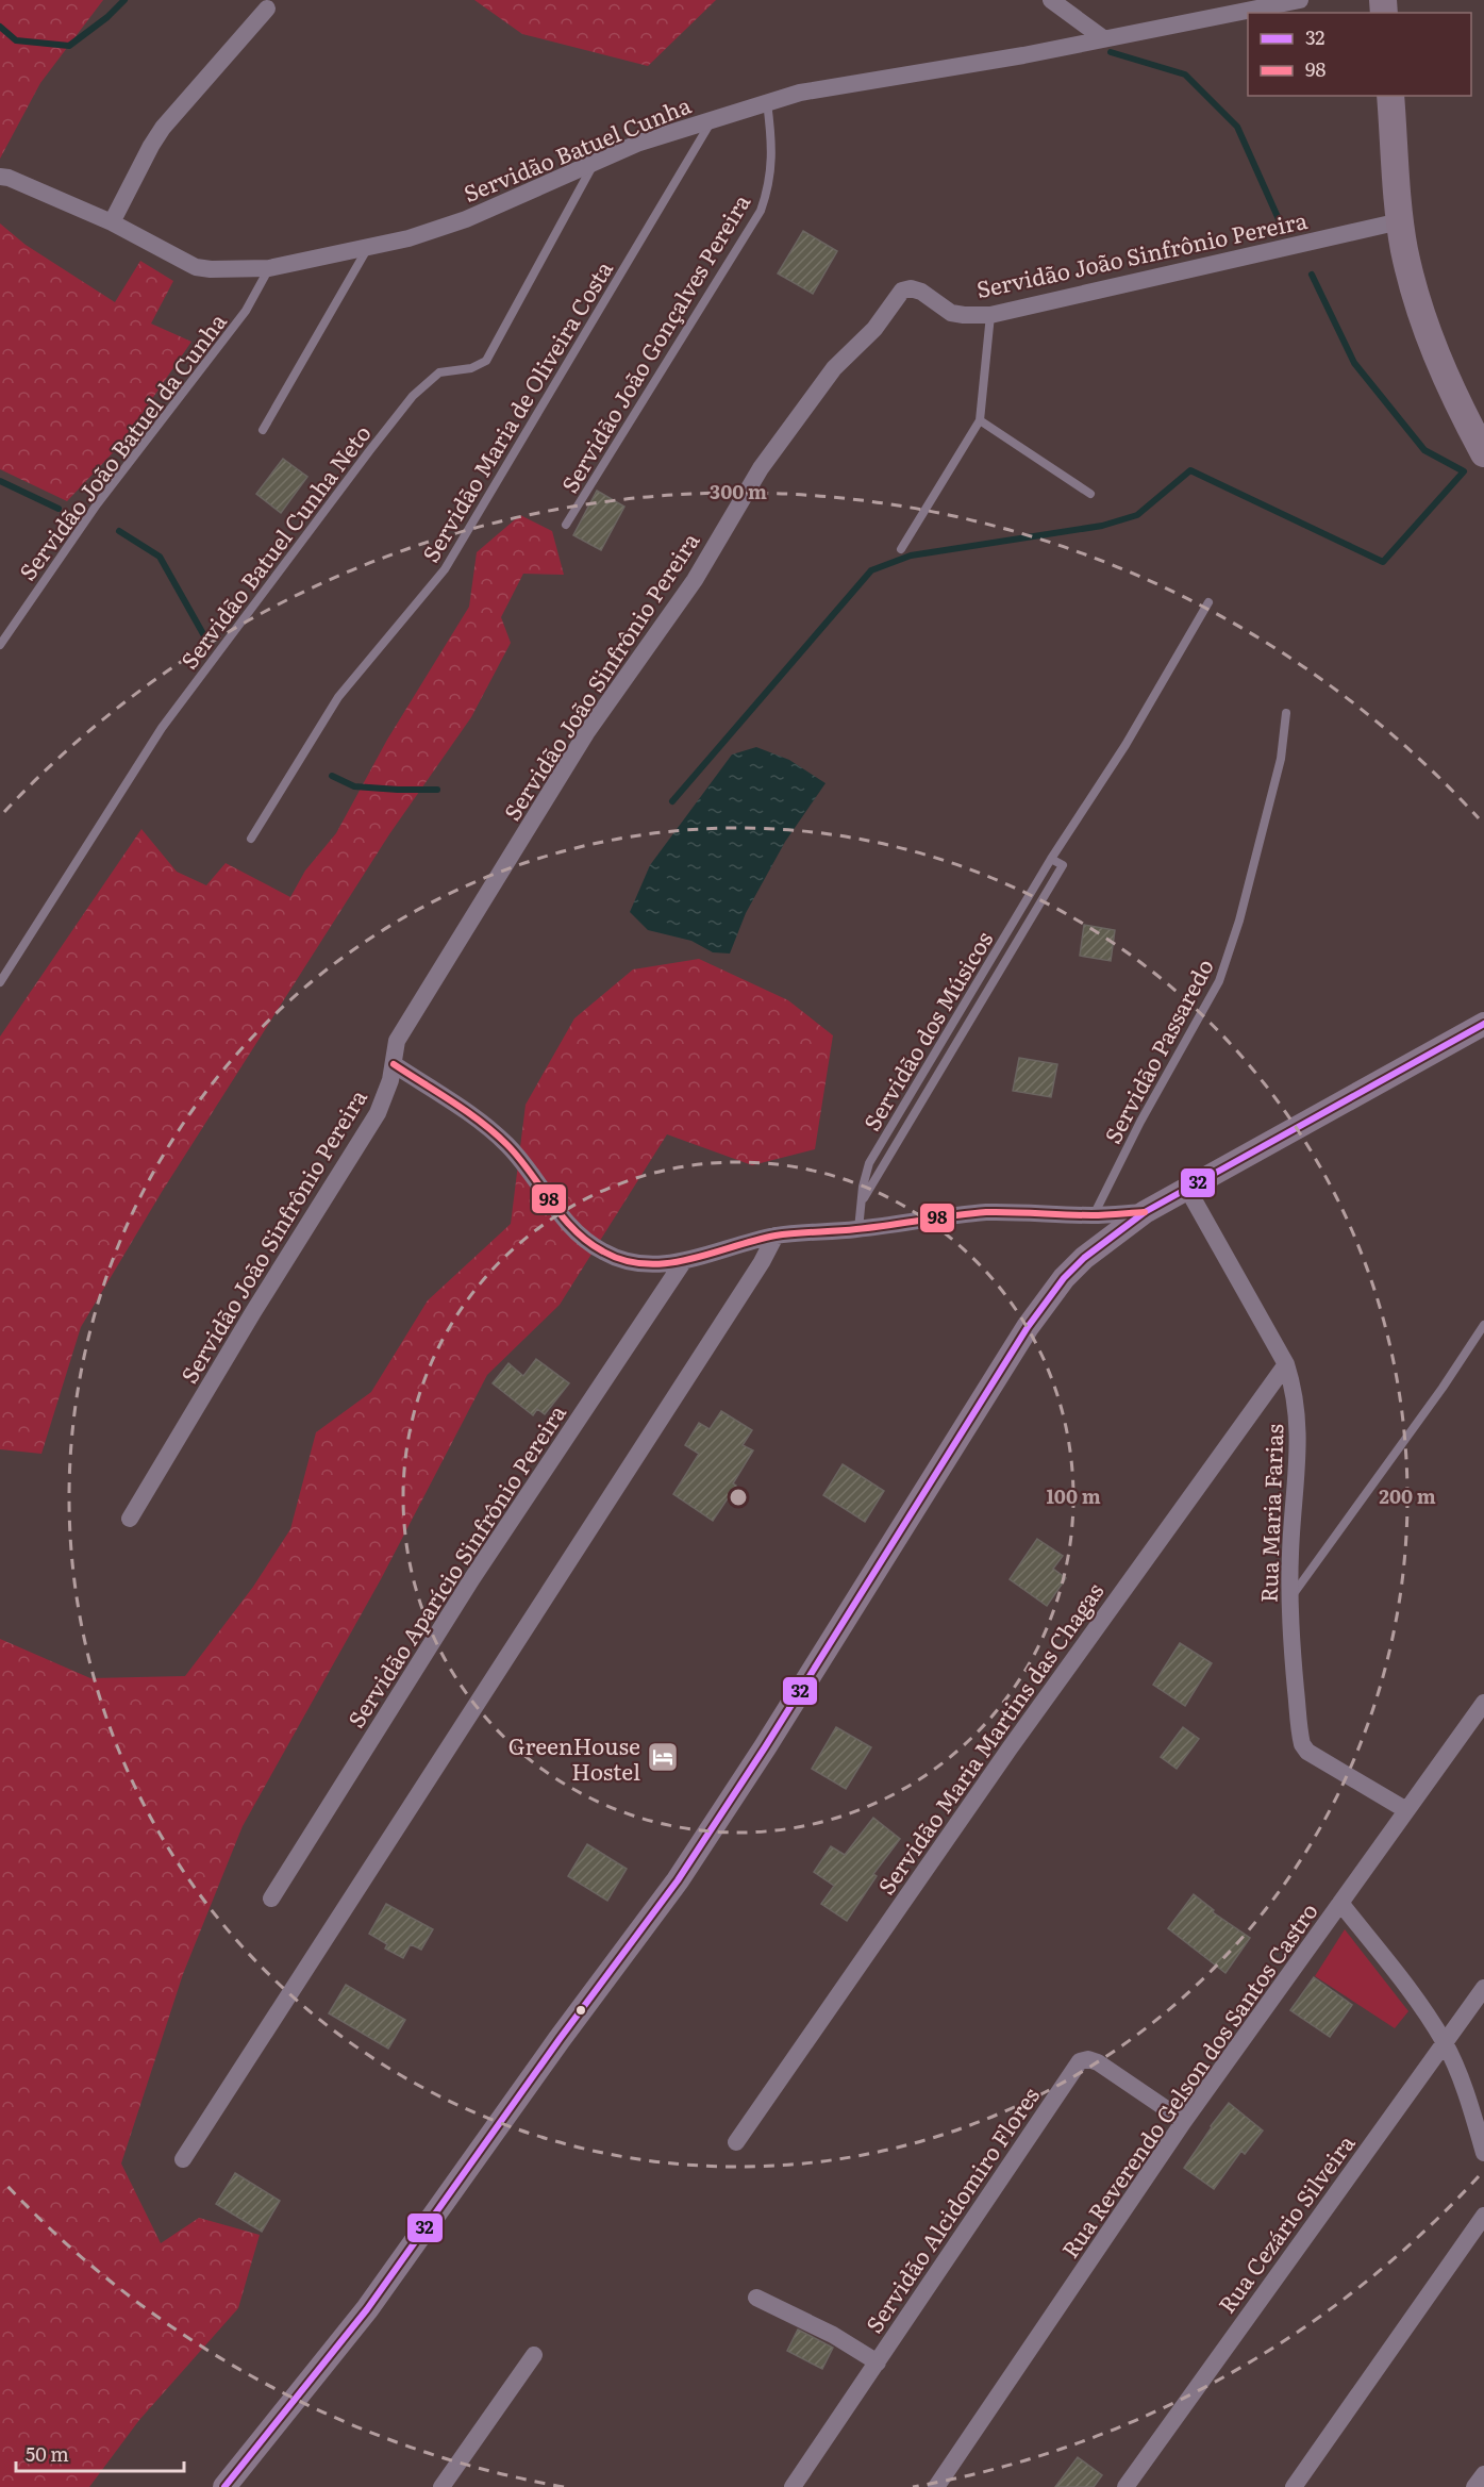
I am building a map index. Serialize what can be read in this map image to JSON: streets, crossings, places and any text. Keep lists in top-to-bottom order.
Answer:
{
  "streets": {
    "street": [
      "Servidão Batuel Cunha",
      "Servidão João Sinfrônio Pereira",
      "Rua Maria Farias",
      "Servidão Aparício Sinfrônio Pereira",
      "Servidão Maria Martins das Chagas",
      "Rua Reverendo Gelson dos Santos Castro",
      "Servidão Alcidomiro Flores",
      "Rua Cezário Silveira"
    ],
    "lane": [
      "Servidão João Gonçalves Pereira",
      "Servidão Maria de Oliveira Costa",
      "Servidão João Batuel da Cunha",
      "Servidão Batuel Cunha Neto",
      "Servidão dos Músicos",
      "Servidão Passaredo"
    ]
  },
  "crossings": [
    ["Servidão Batuel Cunha", "Servidão João Gonçalves Pereira"],
    ["Servidão Batuel Cunha", "Servidão Maria de Oliveira Costa"],
    ["Servidão Batuel Cunha", "Servidão João Batuel da Cunha"],
    ["Servidão Batuel Cunha", "Servidão Batuel Cunha Neto"],
    ["Rua Maria Farias", "Servidão Maria Martins das Chagas"],
    ["Rua Maria Farias", "Rua Reverendo Gelson dos Santos Castro"],
    ["Rua Reverendo Gelson dos Santos Castro", "Servidão Alcidomiro Flores"]
  ],
  "places": {
    "hotel": ["GreenHouse Hostel"]
  },
  "lines": ["transit line 32", "transit line 98"],
  "legend": ["32", "98"],
  "scale_bar": "50 m",
  "rings": ["300 m", "100 m", "200 m"]
}
